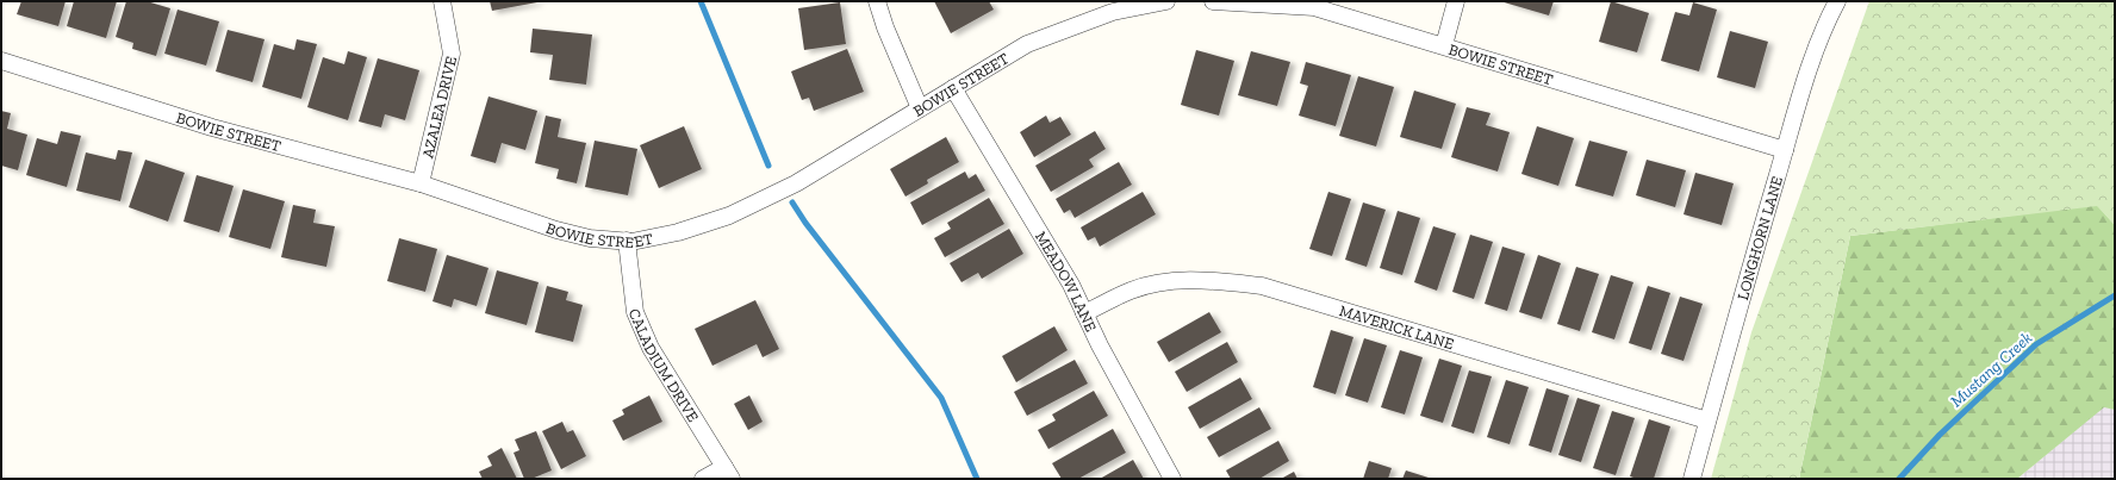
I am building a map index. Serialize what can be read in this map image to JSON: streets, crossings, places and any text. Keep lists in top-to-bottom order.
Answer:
{
  "streets": {
    "street": [
      "BOWIE STREET",
      "AZALEA DRIVE",
      "LONGHORN LANE",
      "MEADOW LANE",
      "MAVERICK LANE",
      "CALADIUM DRIVE"
    ]
  },
  "crossings": [
    ["BOWIE STREET", "AZALEA DRIVE"],
    ["BOWIE STREET", "LONGHORN LANE"],
    ["BOWIE STREET", "MEADOW LANE"],
    ["BOWIE STREET", "CALADIUM DRIVE"],
    ["LONGHORN LANE", "MAVERICK LANE"],
    ["MEADOW LANE", "MAVERICK LANE"]
  ],
  "water": ["Mustang Creek"]
}
